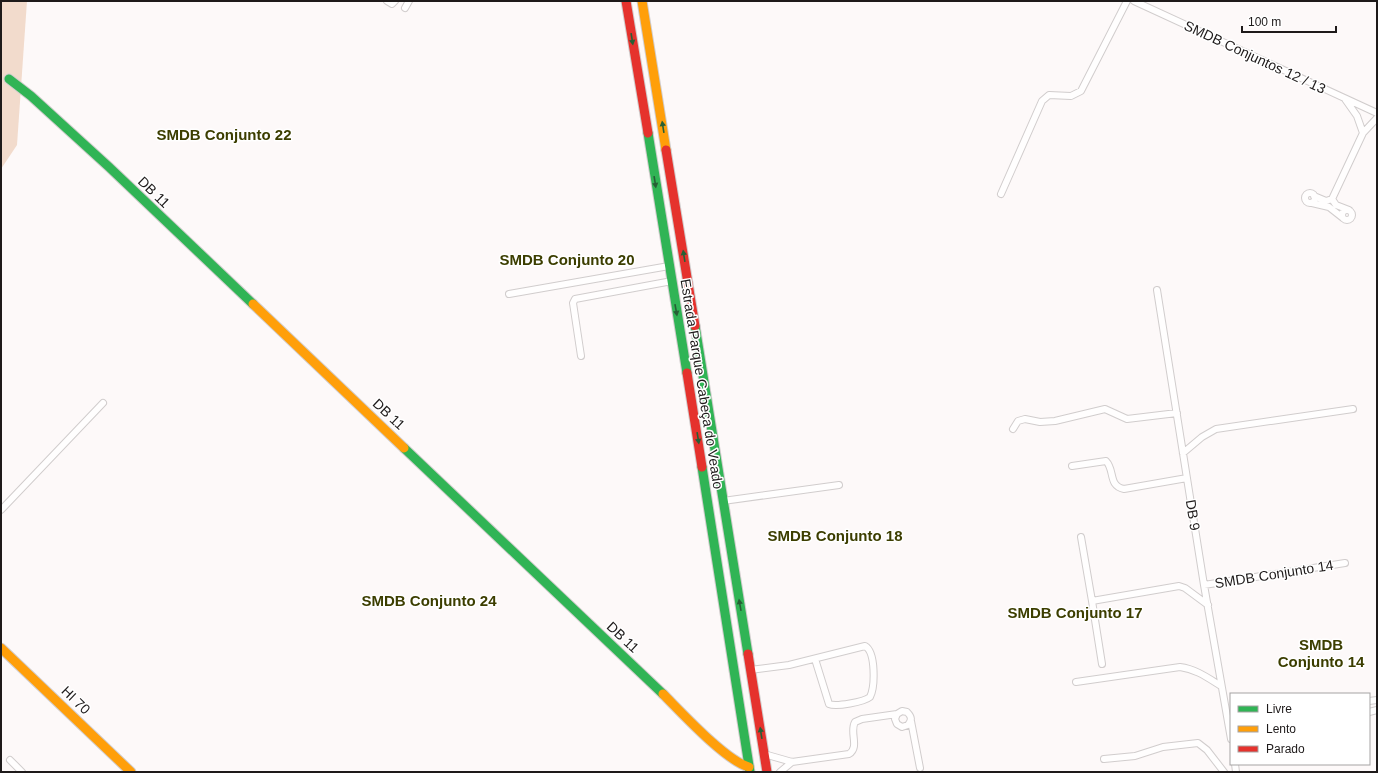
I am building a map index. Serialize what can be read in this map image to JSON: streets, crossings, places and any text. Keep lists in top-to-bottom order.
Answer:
{
  "streets": {
    "main road": ["DB 11", "Estrada Parque Cabeça do Veado", "HI 70"],
    "street": ["SMDB Conjuntos 12 / 13", "DB 9", "SMDB Conjunto 14"]
  },
  "crossings": [
    ["DB 11", "Estrada Parque Cabeça do Veado"],
    ["DB 9", "SMDB Conjunto 14"]
  ],
  "districts": [
    "SMDB Conjunto 22",
    "SMDB Conjunto 20",
    "SMDB Conjunto 18",
    "SMDB Conjunto 24",
    "SMDB Conjunto 17",
    "SMDB Conjunto 14"
  ],
  "legend": ["Livre", "Lento", "Parado"],
  "scale_bar": "100 m"
}
